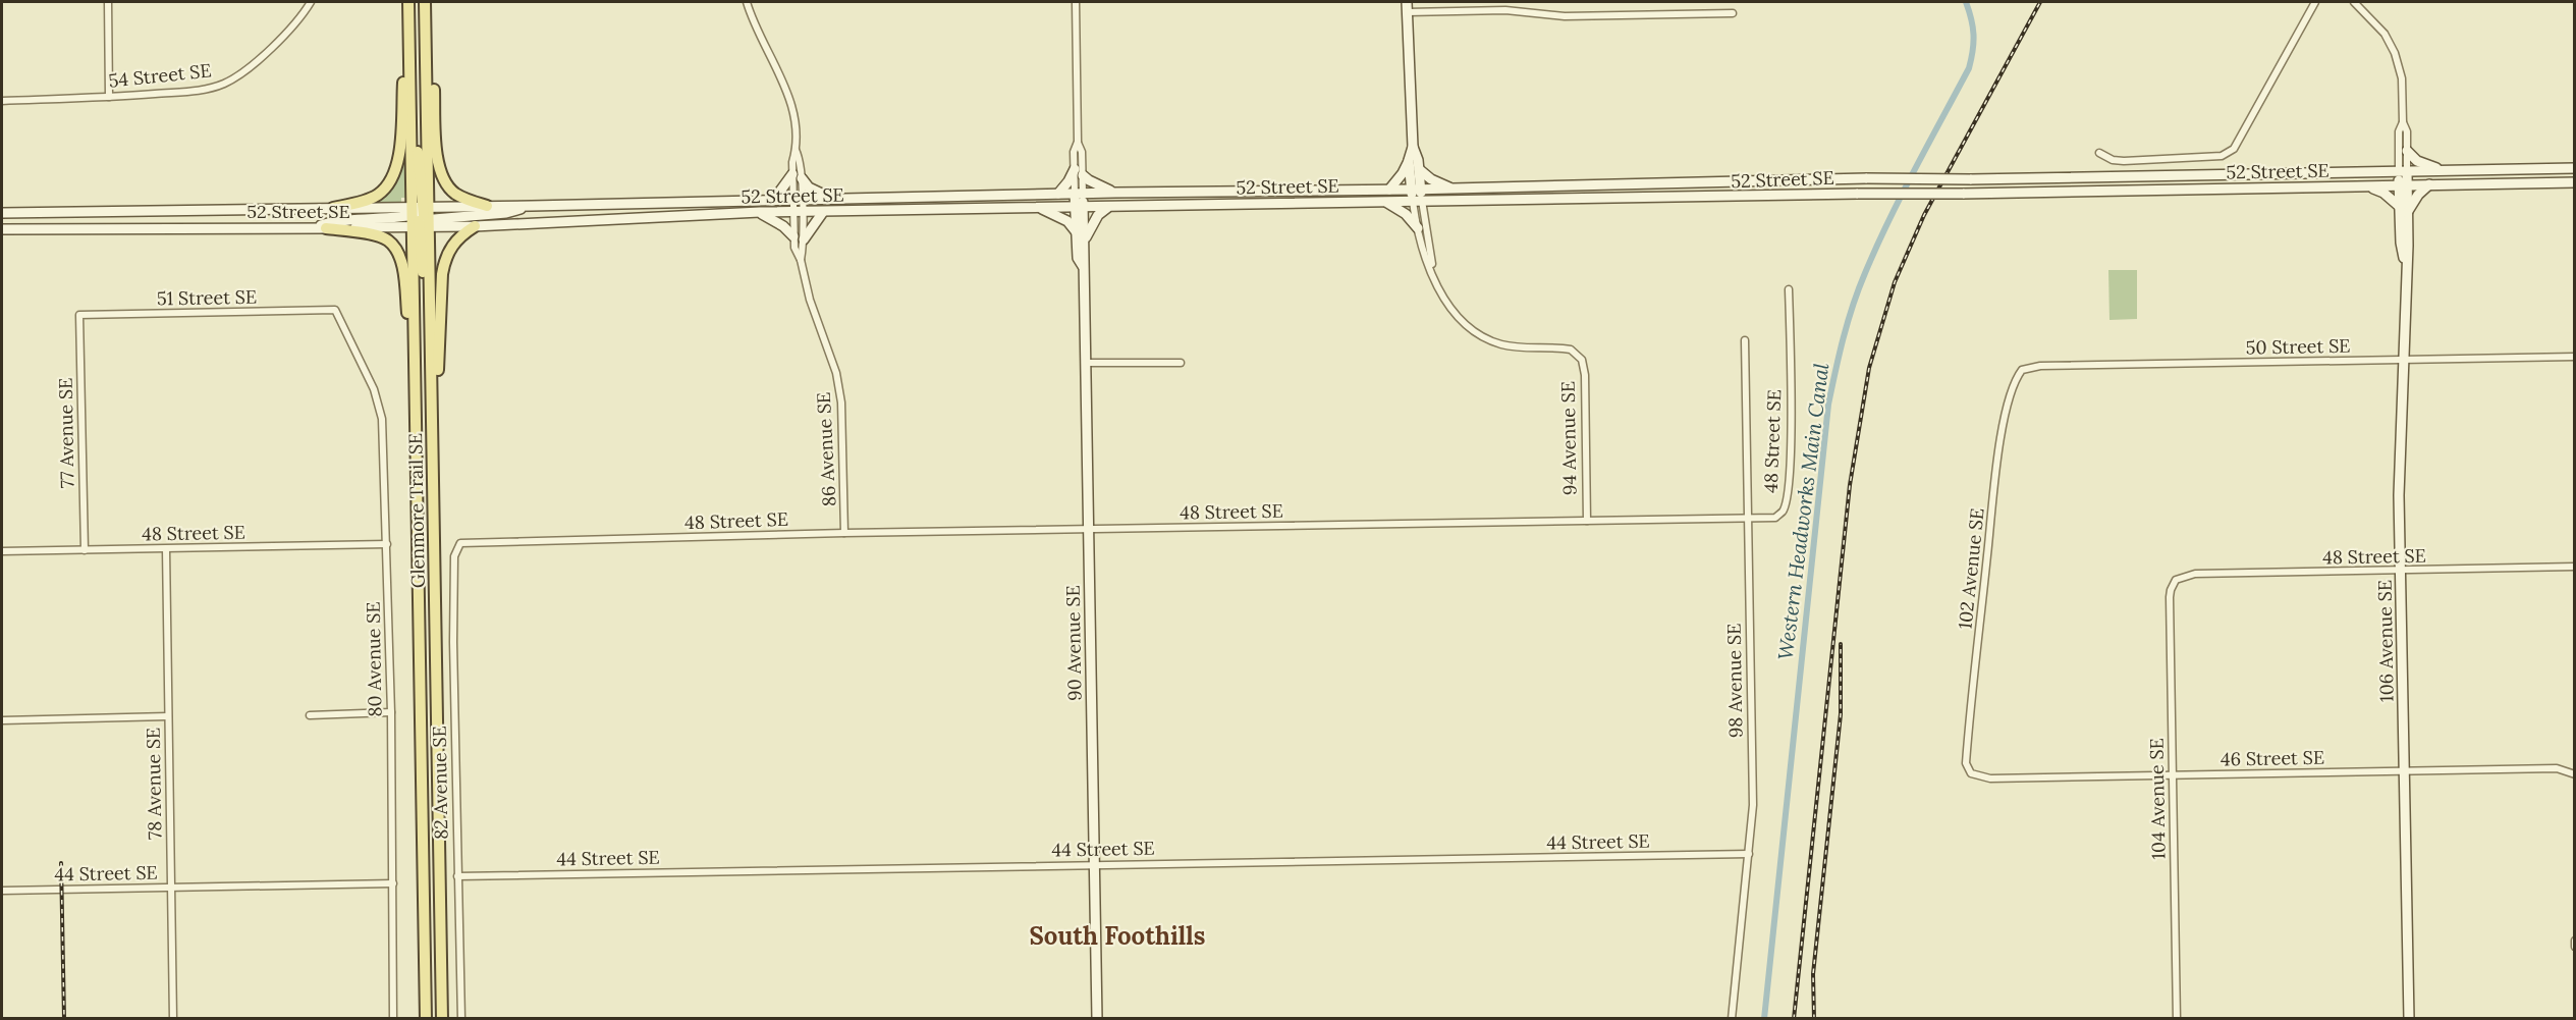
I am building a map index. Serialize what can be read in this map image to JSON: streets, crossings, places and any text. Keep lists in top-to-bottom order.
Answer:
{
  "streets": {
    "main road": [
      "52 Street SE",
      "94 Avenue SE",
      "Glenmore Trail SE",
      "106 Avenue SE",
      "90 Avenue SE"
    ],
    "street": [
      "54 Street SE",
      "51 Street SE",
      "50 Street SE",
      "77 Avenue SE",
      "48 Street SE",
      "86 Avenue SE",
      "102 Avenue SE",
      "80 Avenue SE",
      "98 Avenue SE",
      "46 Street SE",
      "82 Avenue SE",
      "78 Avenue SE",
      "104 Avenue SE",
      "44 Street SE"
    ]
  },
  "crossings": [
    ["52 Street SE", "94 Avenue SE"],
    ["52 Street SE", "86 Avenue SE"],
    ["52 Street SE", "Glenmore Trail SE"],
    ["52 Street SE", "106 Avenue SE"],
    ["52 Street SE", "90 Avenue SE"],
    ["51 Street SE", "77 Avenue SE"],
    ["51 Street SE", "80 Avenue SE"],
    ["50 Street SE", "102 Avenue SE"],
    ["50 Street SE", "106 Avenue SE"],
    ["77 Avenue SE", "48 Street SE"],
    ["94 Avenue SE", "48 Street SE"],
    ["48 Street SE", "86 Avenue SE"],
    ["48 Street SE", "106 Avenue SE"],
    ["48 Street SE", "90 Avenue SE"],
    ["48 Street SE", "80 Avenue SE"],
    ["48 Street SE", "98 Avenue SE"],
    ["48 Street SE", "82 Avenue SE"],
    ["48 Street SE", "78 Avenue SE"],
    ["48 Street SE", "104 Avenue SE"],
    ["102 Avenue SE", "46 Street SE"],
    ["106 Avenue SE", "46 Street SE"],
    ["90 Avenue SE", "44 Street SE"],
    ["80 Avenue SE", "44 Street SE"],
    ["98 Avenue SE", "44 Street SE"],
    ["46 Street SE", "104 Avenue SE"],
    ["82 Avenue SE", "44 Street SE"],
    ["78 Avenue SE", "44 Street SE"]
  ],
  "districts": ["South Foothills"],
  "water": ["Western Headworks Main Canal"]
}
